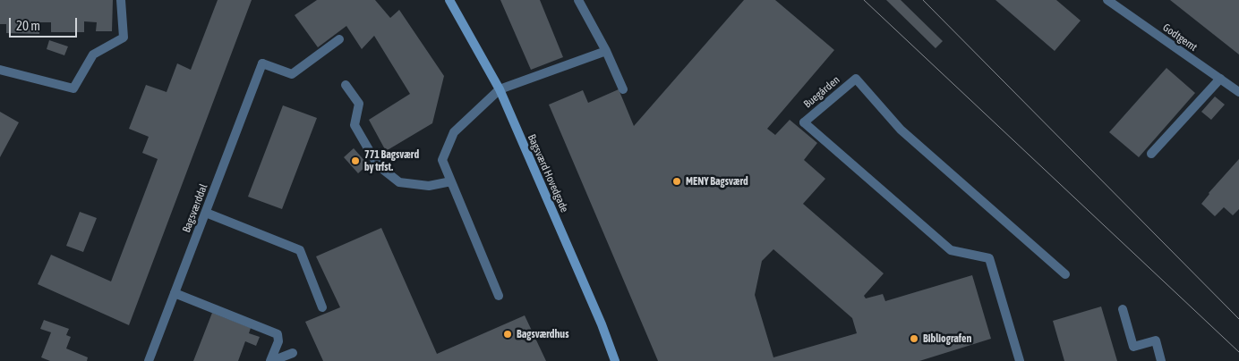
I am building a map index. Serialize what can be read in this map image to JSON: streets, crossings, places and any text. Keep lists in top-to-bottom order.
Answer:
{
  "streets": {
    "street": [
      "Godtgemt",
      "Buegården",
      "Bagsværd Hovedgade",
      "Bagsværddal"
    ]
  },
  "places": [
    "771 Bagsværd by trfst.",
    "MENY Bagsværd",
    "Bagsværdhus",
    "Bibliografen"
  ],
  "scale_bar": "20 m"
}
